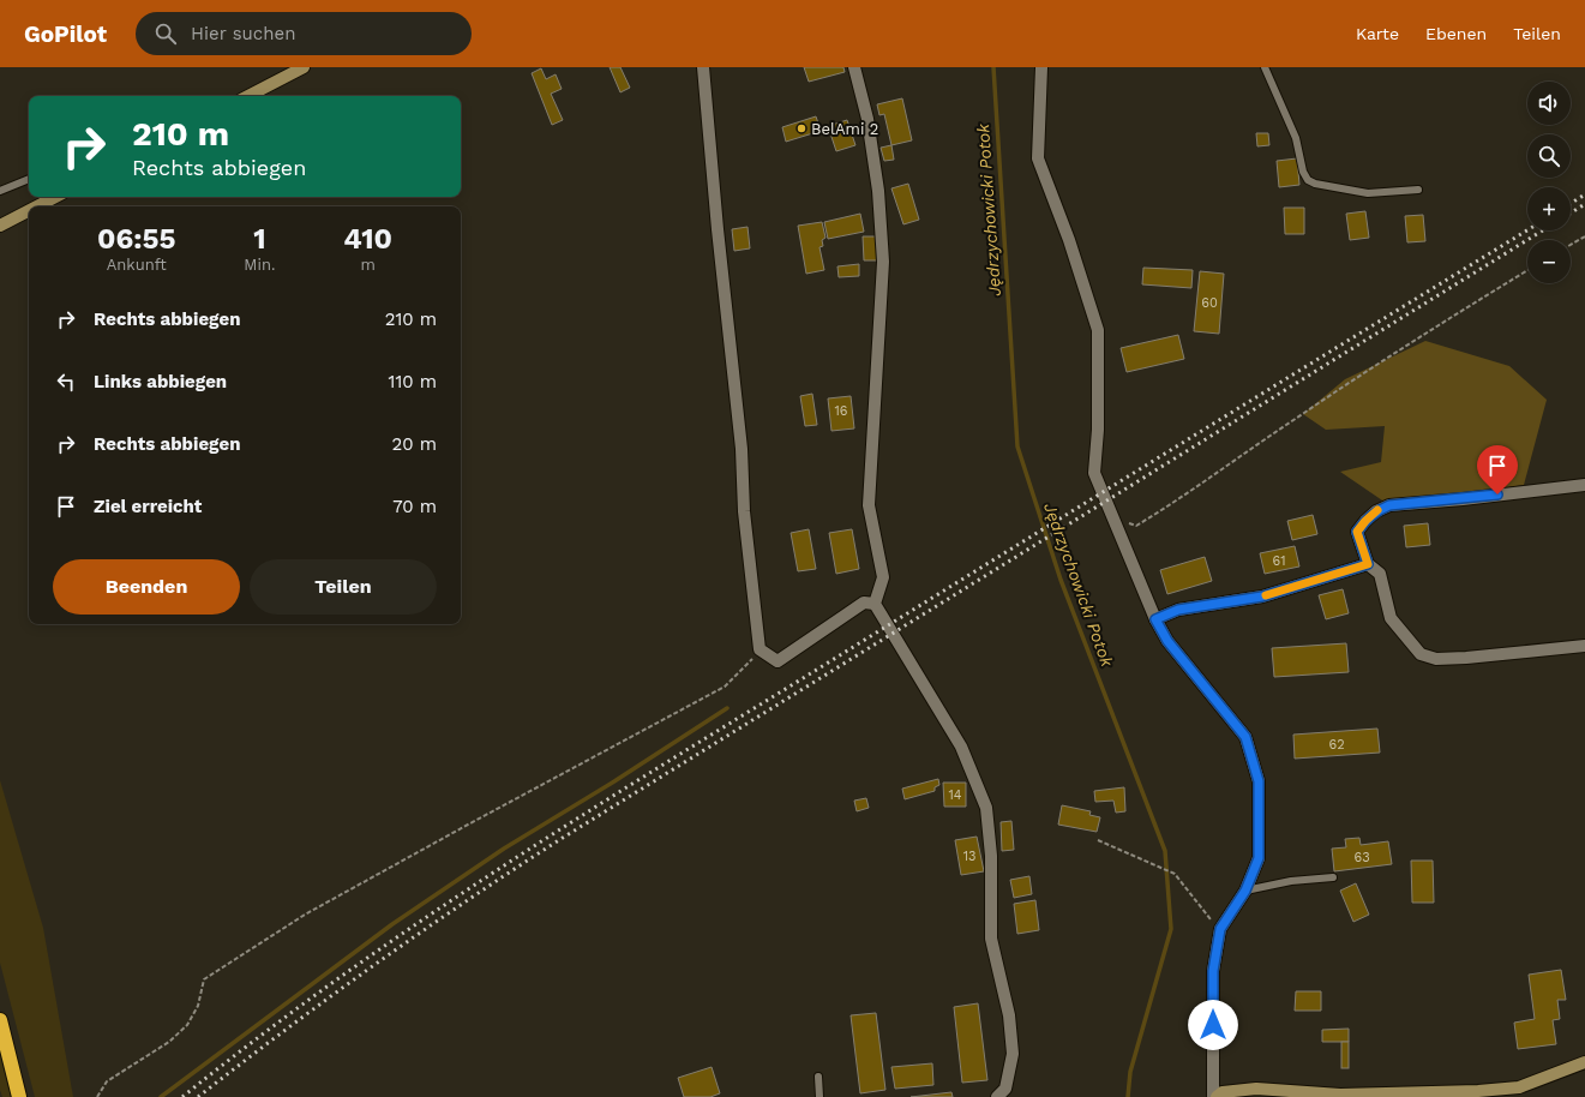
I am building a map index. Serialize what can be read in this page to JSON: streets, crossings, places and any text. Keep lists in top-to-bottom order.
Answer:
{
  "water": ["Jędrzychowicki Potok"],
  "places": ["BelAmi 2"],
  "house_numbers": [
    "60",
    "16",
    "61",
    "62",
    "14",
    "13",
    "63"
  ],
  "page": {
    "header": "GoPilot",
    "search": "Hier suchen",
    "nav": ["Karte", "Ebenen", "Teilen"],
    "map_buttons": ["+", "−"],
    "turn": ["210 m", "Rechts abbiegen"],
    "eta": [
      "06:55",
      "Ankunft",
      "1",
      "Min.",
      "410",
      "m"
    ],
    "list": [
      {
        "name": "Rechts abbiegen",
        "value": "210 m"
      },
      {
        "name": "Links abbiegen",
        "value": "110 m"
      },
      {
        "name": "Rechts abbiegen",
        "value": "20 m"
      },
      {
        "name": "Ziel erreicht",
        "value": "70 m"
      }
    ],
    "buttons": ["Beenden", "Teilen"]
  }
}
